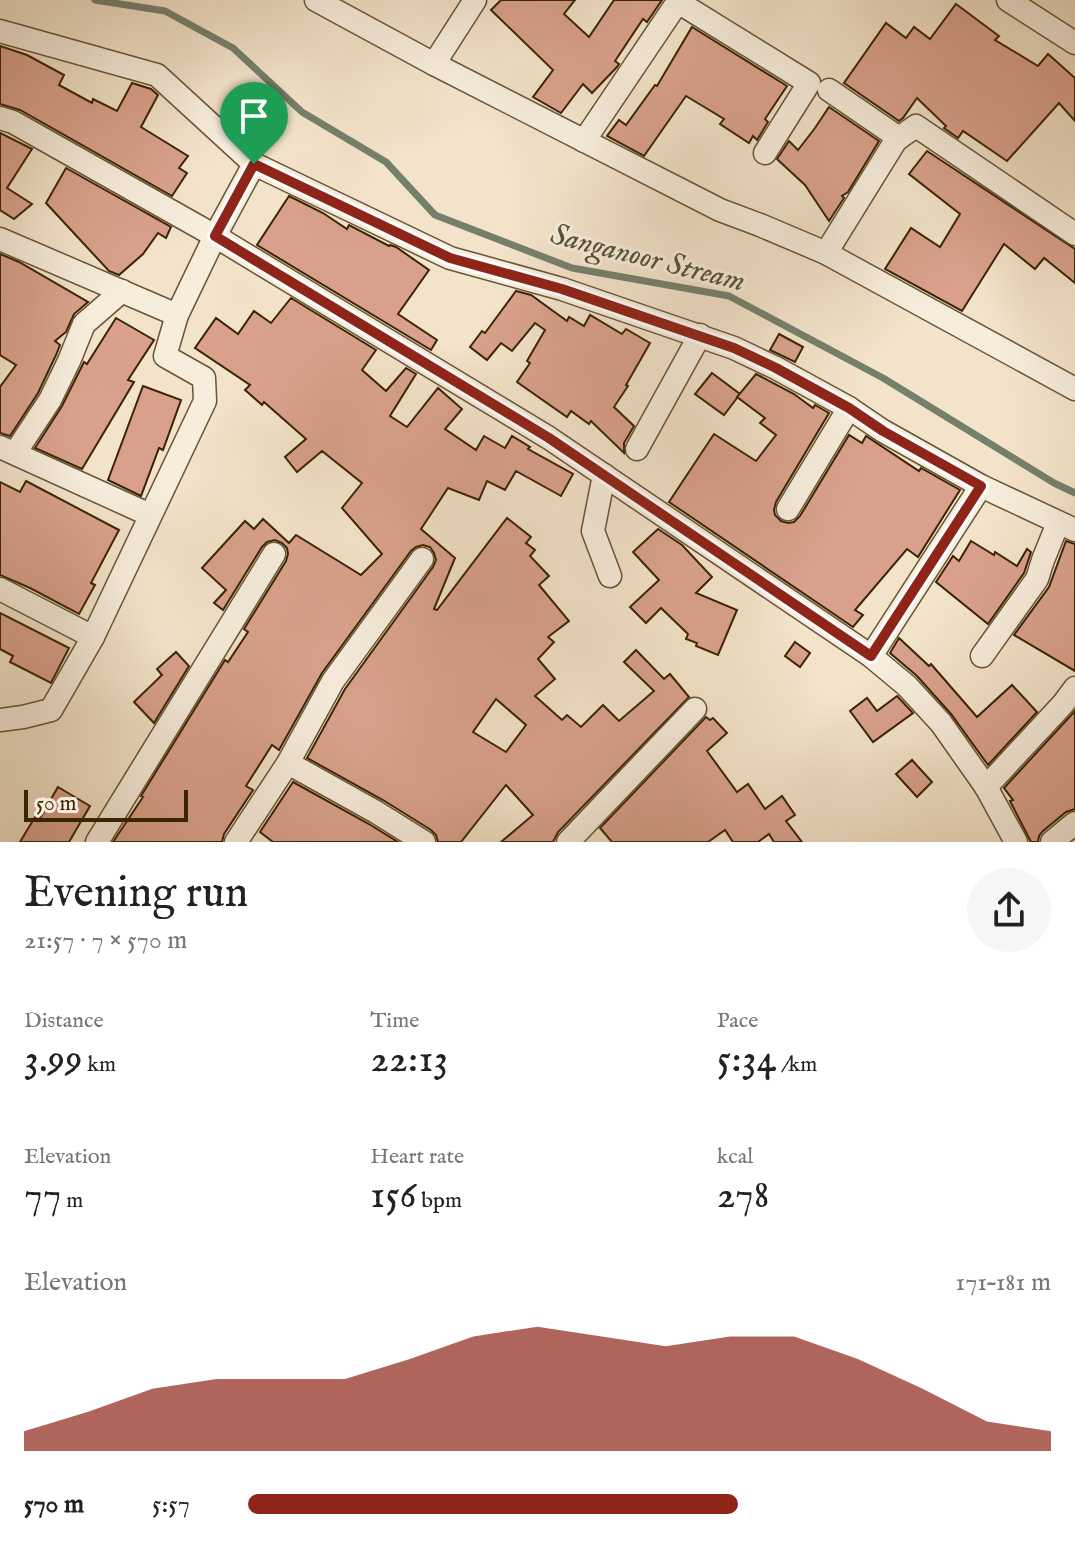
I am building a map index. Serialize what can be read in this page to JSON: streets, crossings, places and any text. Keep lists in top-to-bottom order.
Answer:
{
  "water": ["Sanganoor Stream"],
  "scale_bar": "50 m",
  "page": {
    "scale": "50 m",
    "heading": ["Evening run", "21:57 · 7 × 570 m"],
    "stats": [
      ["Distance", "3.99 km"],
      ["Time", "22:13"],
      ["Pace", "5:34 /km"],
      ["Elevation", "77 m"],
      ["Heart rate", "156 bpm"],
      ["kcal", "278"]
    ],
    "chart": ["Elevation", "171–181 m"],
    "list": [
      {
        "name": "570 m",
        "note": "5:57"
      }
    ]
  }
}
